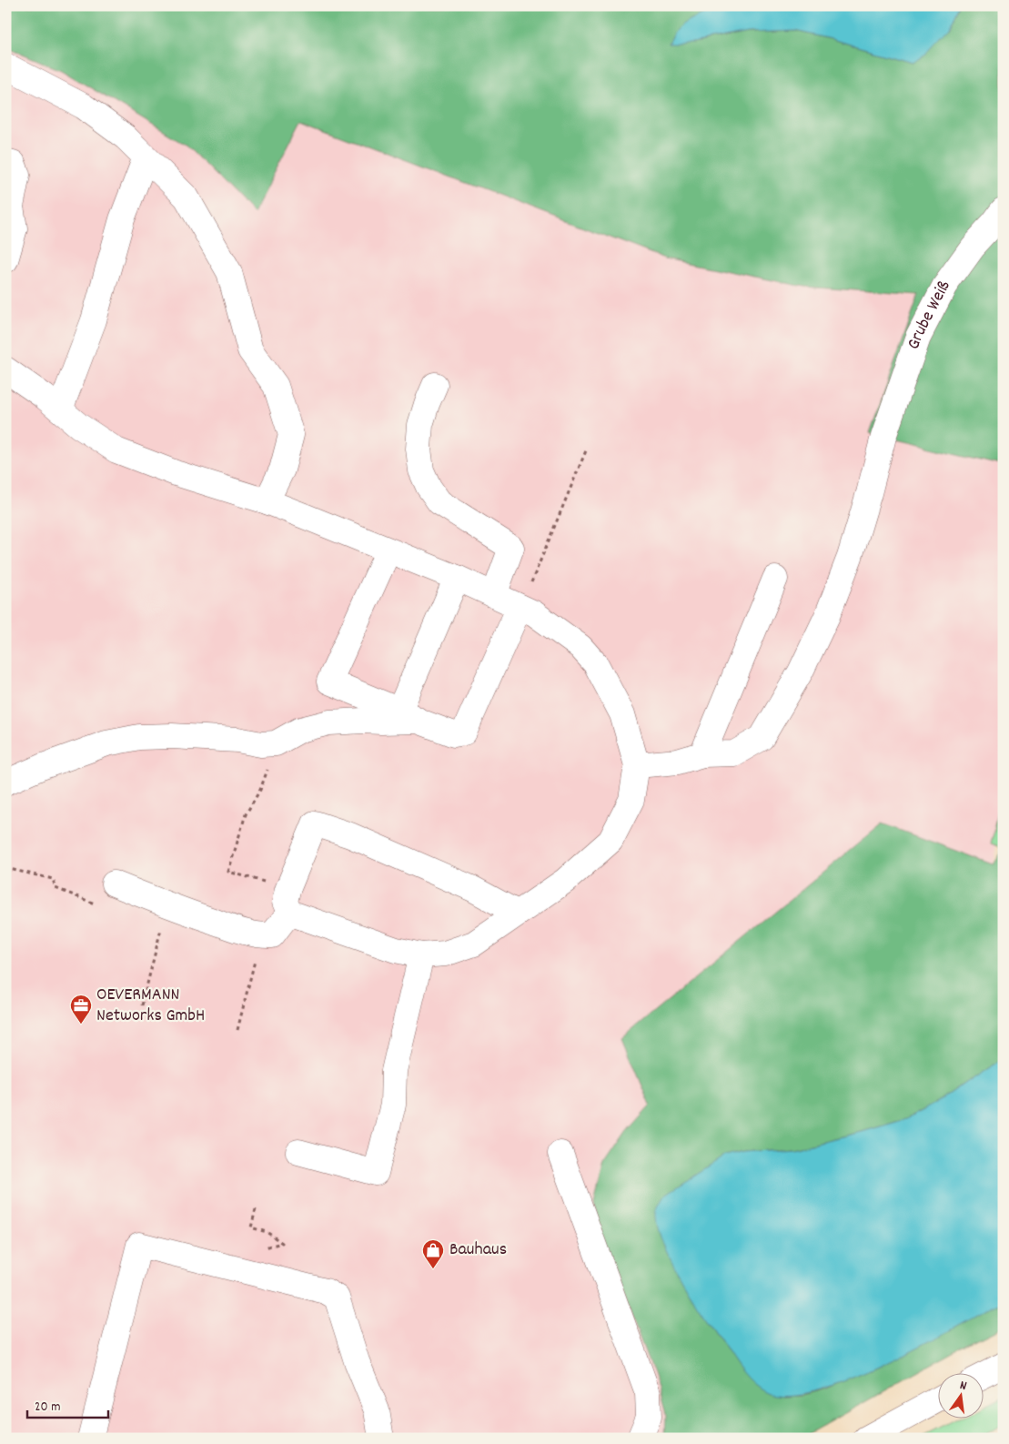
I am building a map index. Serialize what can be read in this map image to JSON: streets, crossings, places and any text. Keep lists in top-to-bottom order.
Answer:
{
  "streets": {
    "street": ["Grube Weiß"]
  },
  "places": {
    "office": ["OEVERMANN Networks GmbH"],
    "shop": ["Bauhaus"]
  },
  "scale_bar": "20 m",
  "north": "top"
}
